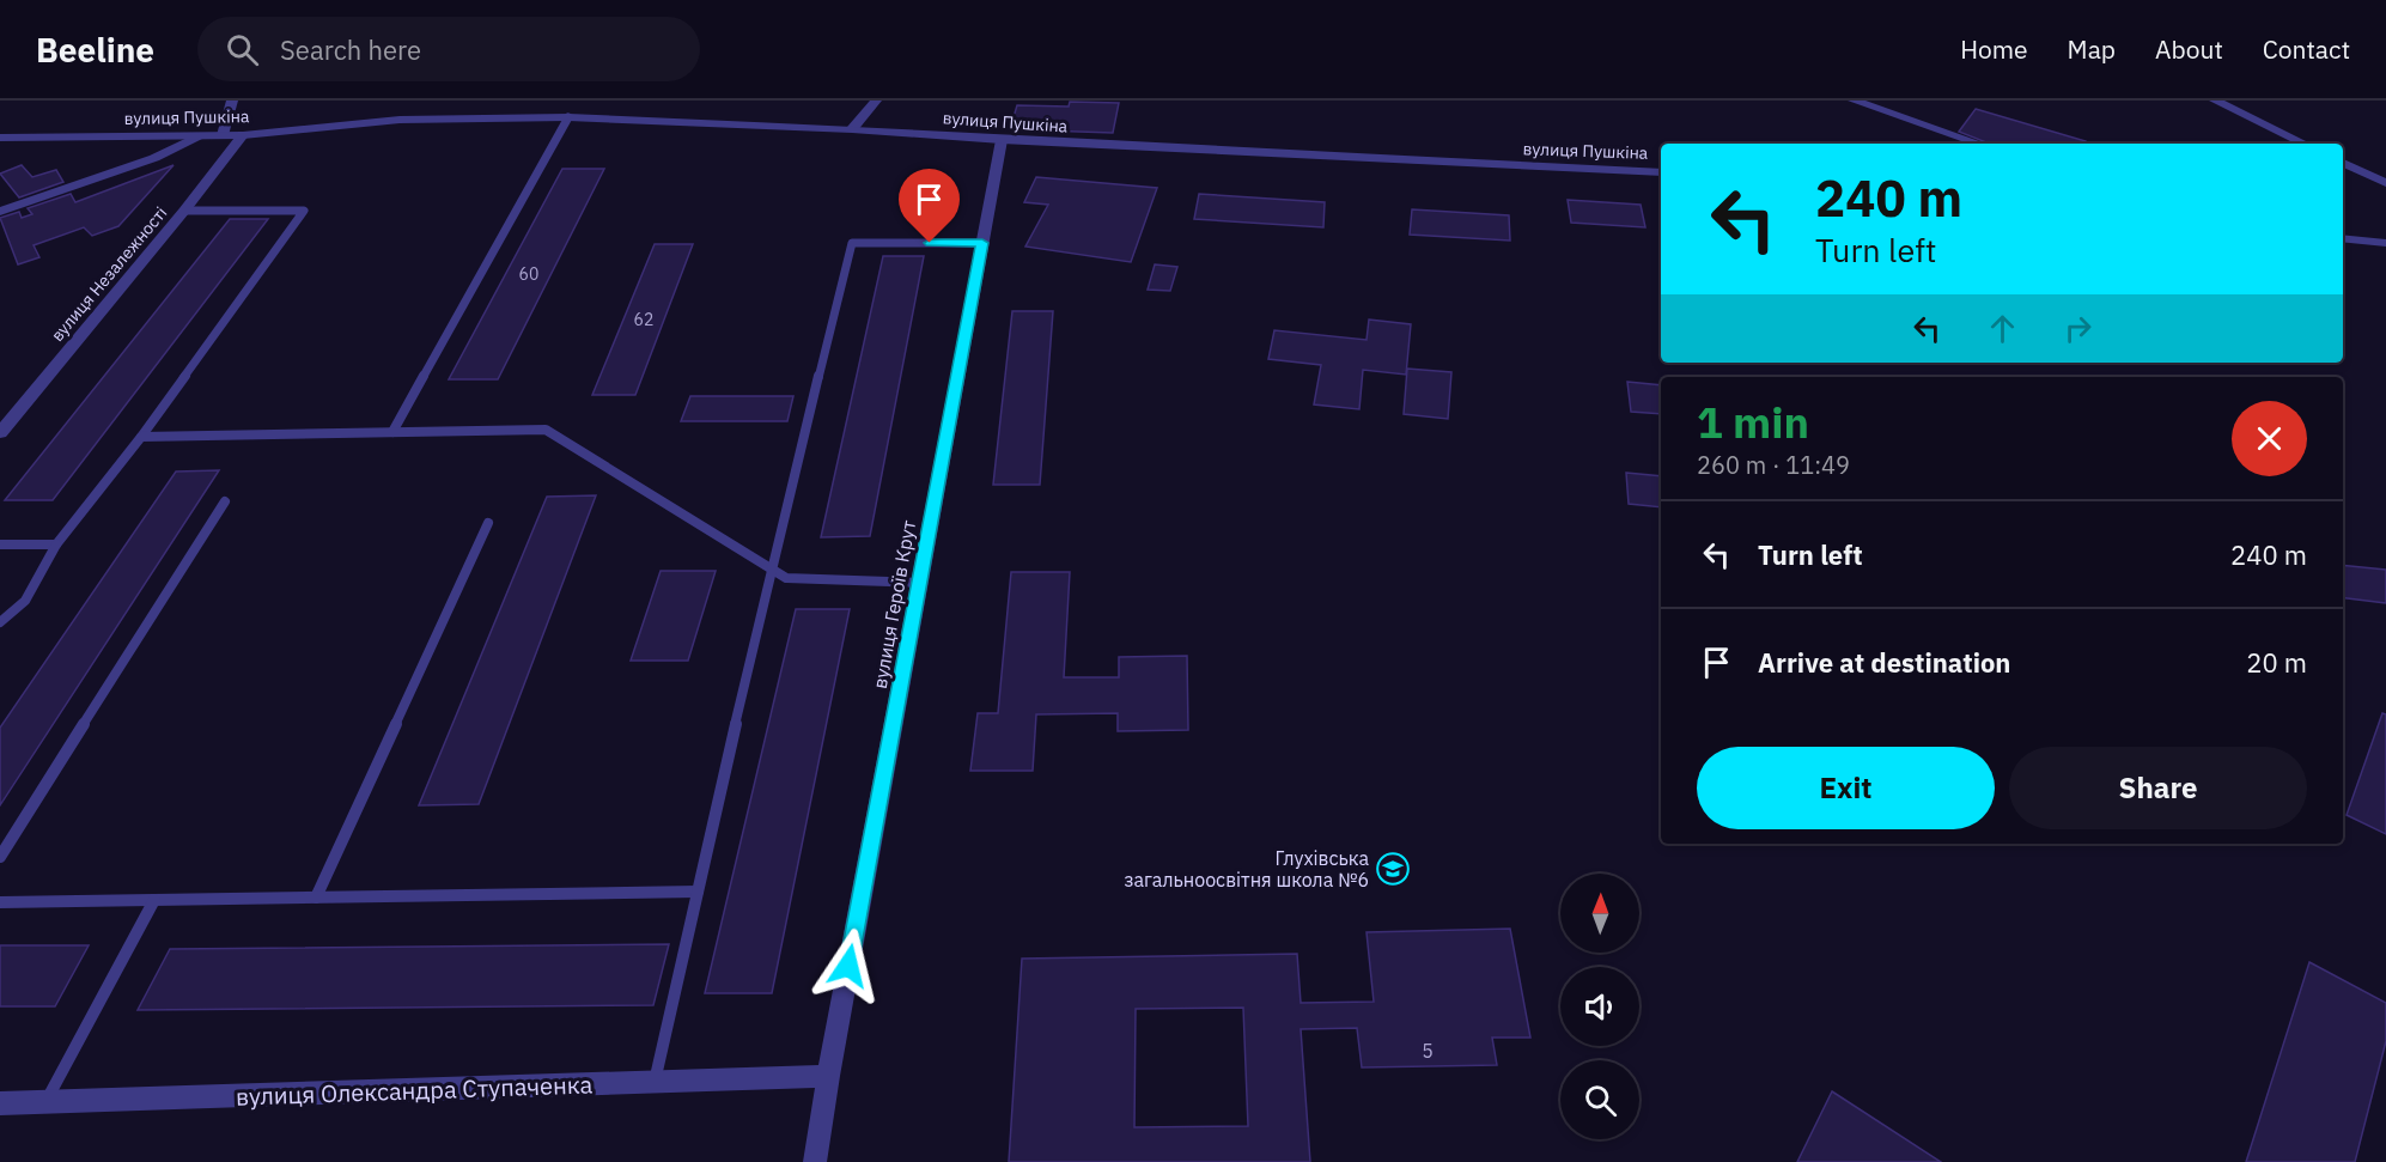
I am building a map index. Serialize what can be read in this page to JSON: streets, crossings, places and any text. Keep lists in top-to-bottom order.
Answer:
{
  "streets": {
    "street": [
      "вулиця Пушкіна",
      "вулиця Незалежності",
      "вулиця Героїв Крут",
      "вулиця Олександра Ступаченка"
    ]
  },
  "crossings": [
    ["вулиця Пушкіна", "вулиця Незалежності"],
    ["вулиця Пушкіна", "вулиця Героїв Крут"],
    ["вулиця Героїв Крут", "вулиця Олександра Ступаченка"]
  ],
  "places": {
    "school or university": ["Глухівська загальноосвітня школа №6"]
  },
  "house_numbers": ["60", "62", "5"],
  "north": "top",
  "page": {
    "header": "Beeline",
    "search": "Search here",
    "nav": [
      "Home",
      "Map",
      "About",
      "Contact"
    ],
    "turn": ["240 m", "Turn left"],
    "heading": ["1 min", "260 m · 11:49"],
    "list": [
      {
        "name": "Turn left",
        "value": "240 m"
      },
      {
        "name": "Arrive at destination",
        "value": "20 m"
      }
    ],
    "buttons": ["Exit", "Share"]
  }
}
